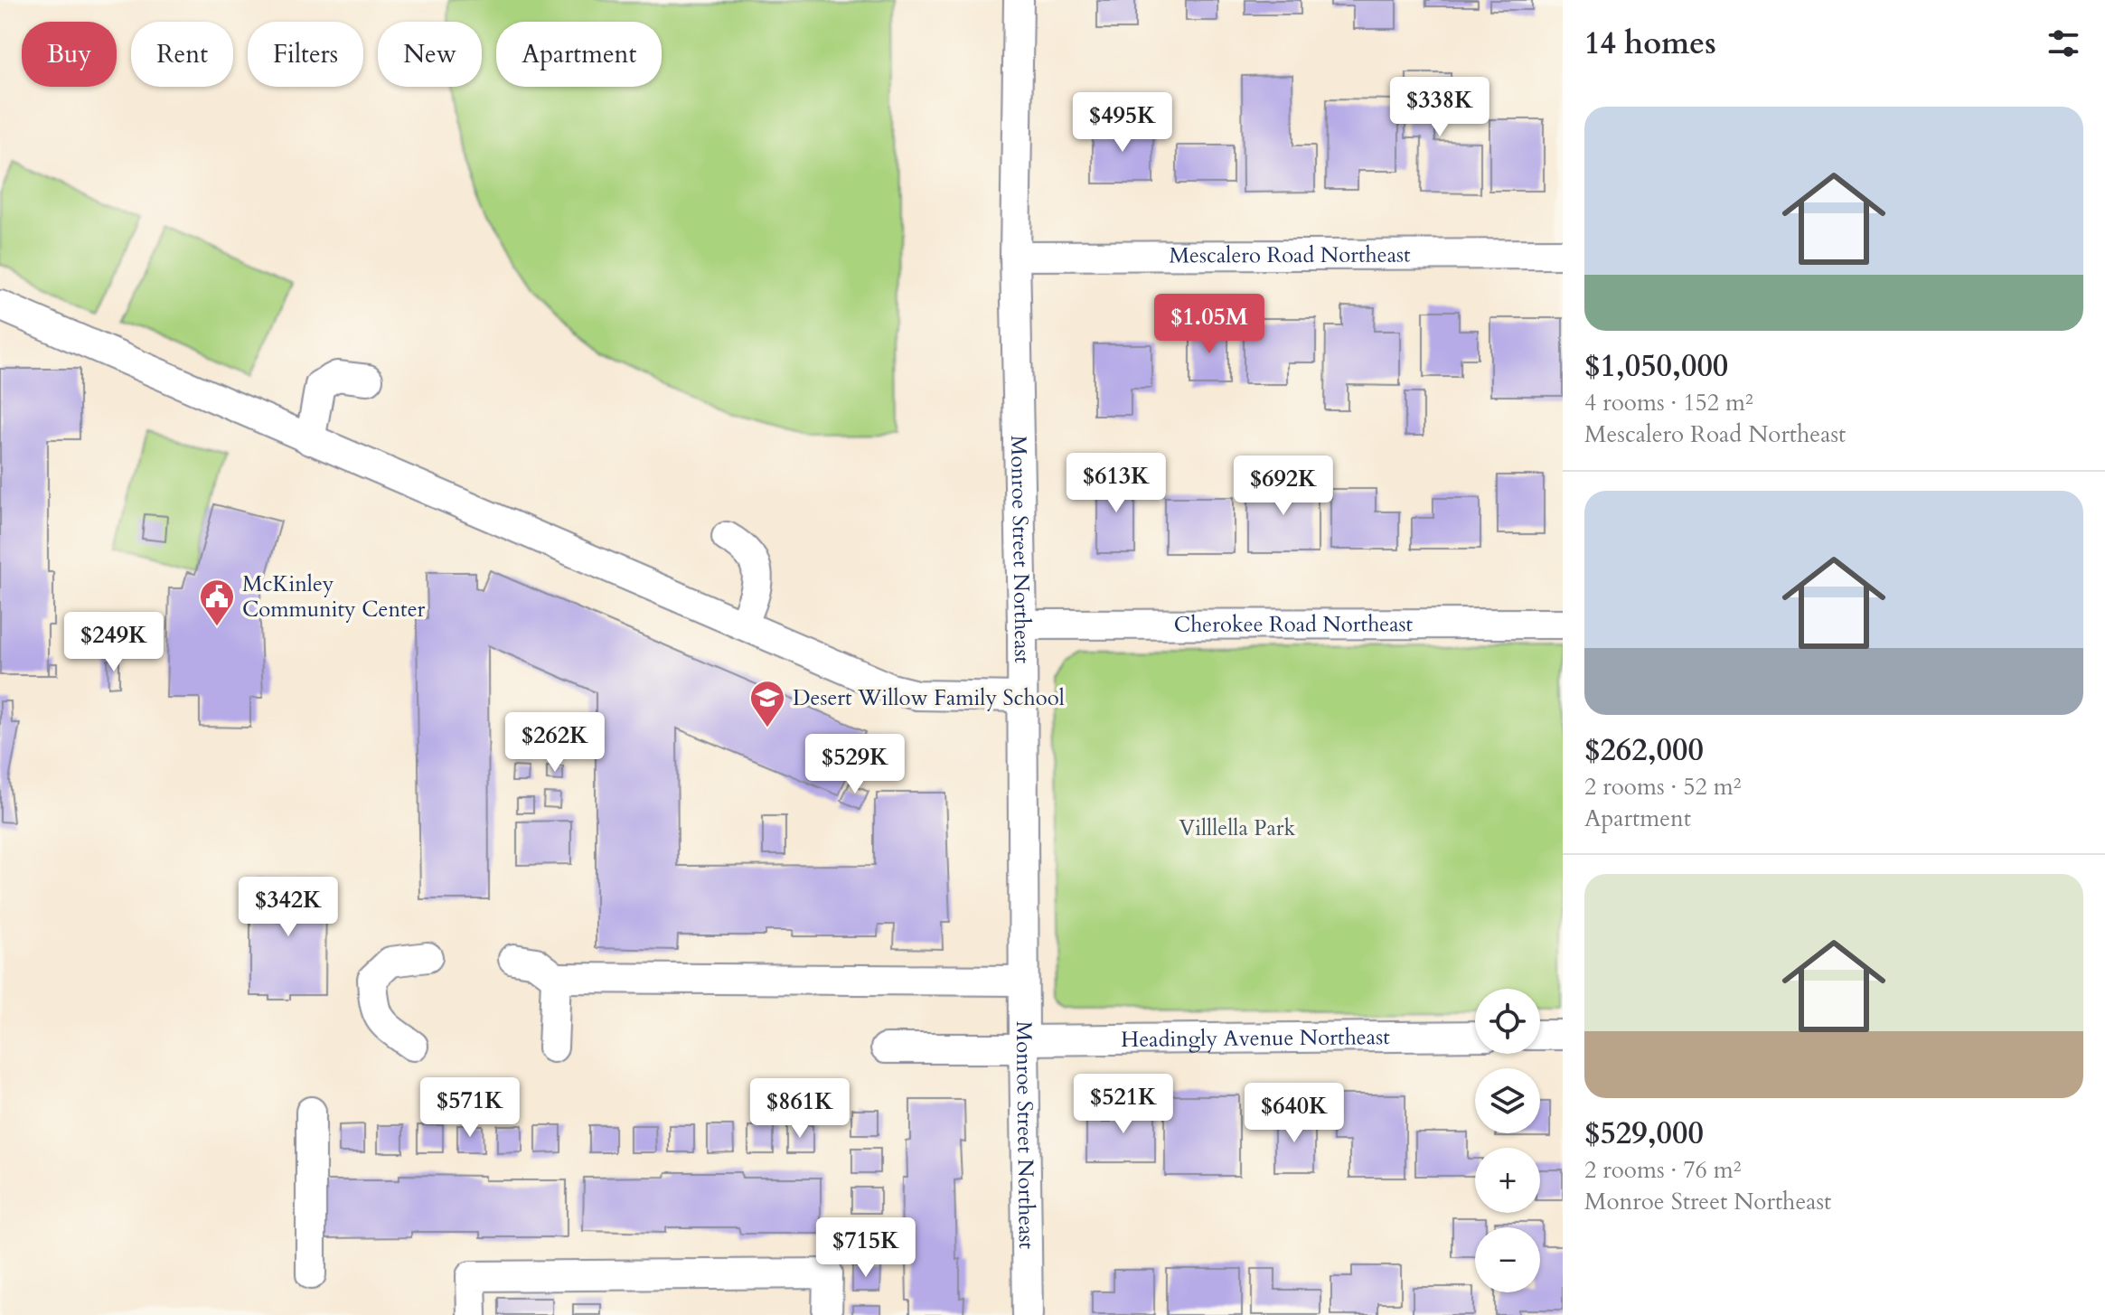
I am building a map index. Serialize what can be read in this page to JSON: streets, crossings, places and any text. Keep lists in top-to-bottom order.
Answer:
{
  "streets": {
    "street": [
      "Mescalero Road Northeast",
      "Monroe Street Northeast",
      "Cherokee Road Northeast",
      "Headingly Avenue Northeast"
    ]
  },
  "crossings": [
    ["Mescalero Road Northeast", "Monroe Street Northeast"],
    ["Monroe Street Northeast", "Cherokee Road Northeast"],
    ["Monroe Street Northeast", "Headingly Avenue Northeast"]
  ],
  "parks": ["Villlella Park"],
  "places": {
    "public building": ["McKinley Community Center"],
    "school or university": ["Desert Willow Family School"]
  },
  "page": {
    "heading": "14 homes",
    "chip": [
      "Buy",
      "Rent",
      "Filters",
      "New",
      "Apartment"
    ],
    "price": [
      "$338K",
      "$495K",
      "$1.05M",
      "$613K",
      "$692K",
      "$249K",
      "$262K",
      "$529K",
      "$342K",
      "$521K",
      "$571K",
      "$861K",
      "$640K",
      "$715K"
    ],
    "list": [
      {
        "name": "$1,050,000",
        "note": "4 rooms · 152 m² · Mescalero Road Northeast"
      },
      {
        "name": "$262,000",
        "note": "2 rooms · 52 m² · Apartment"
      },
      {
        "name": "$529,000",
        "note": "2 rooms · 76 m² · Monroe Street Northeast"
      }
    ],
    "map_buttons": ["+", "−"]
  }
}
